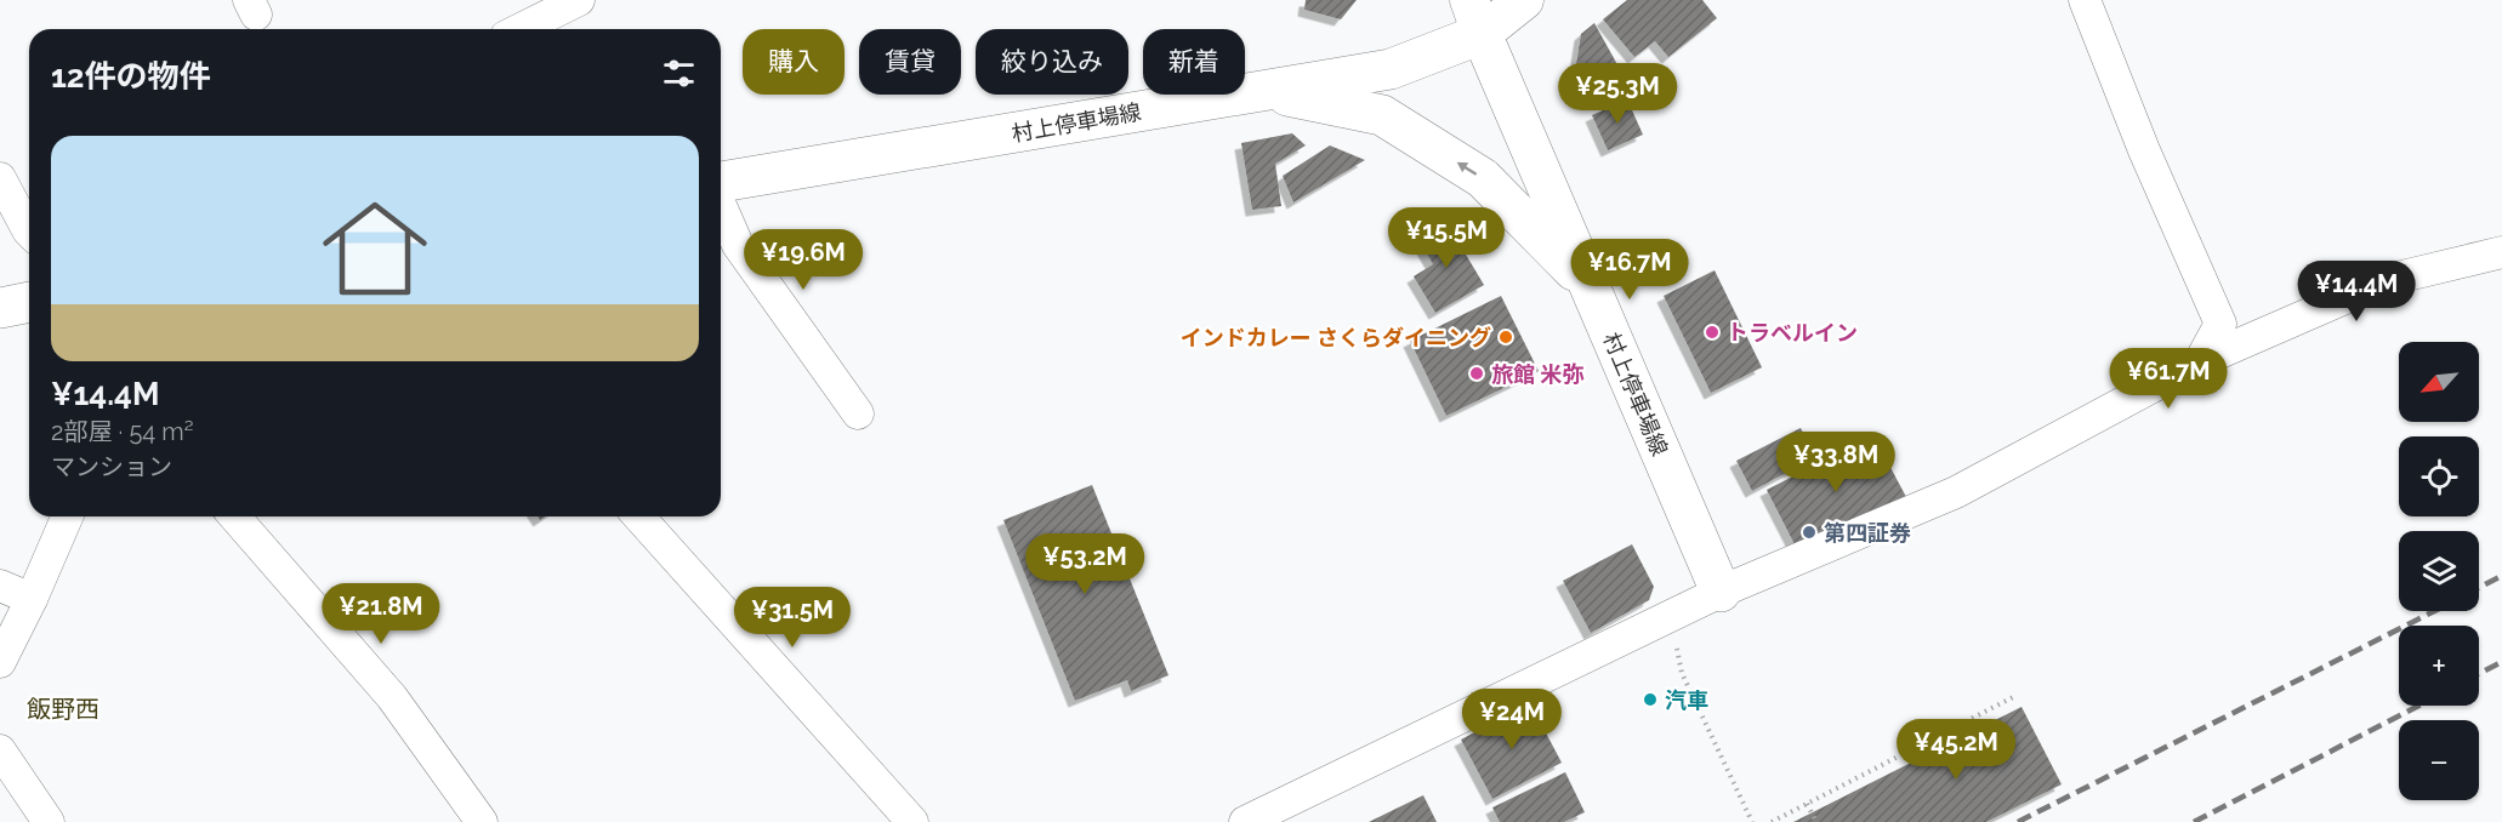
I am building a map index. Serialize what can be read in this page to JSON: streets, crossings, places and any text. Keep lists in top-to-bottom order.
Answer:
{
  "streets": {
    "main road": ["村上停車場線"]
  },
  "districts": ["飯野西"],
  "places": [
    "トラベルイン",
    "インドカレー さくらダイニング",
    "旅館 米弥",
    "第四証券",
    "汽車"
  ],
  "north": "bottom left",
  "page": {
    "chip": [
      "購入",
      "賃貸",
      "絞り込み",
      "新着"
    ],
    "heading": "12件の物件",
    "price": [
      "¥25.3M",
      "¥15.5M",
      "¥19.6M",
      "¥16.7M",
      "¥14.4M",
      "¥61.7M",
      "¥33.8M",
      "¥53.2M",
      "¥21.8M",
      "¥31.5M",
      "¥24M",
      "¥45.2M"
    ],
    "list": [
      {
        "name": "¥14.4M",
        "note": "2部屋 · 54 m² · マンション"
      }
    ],
    "map_buttons": ["+", "−"]
  }
}
